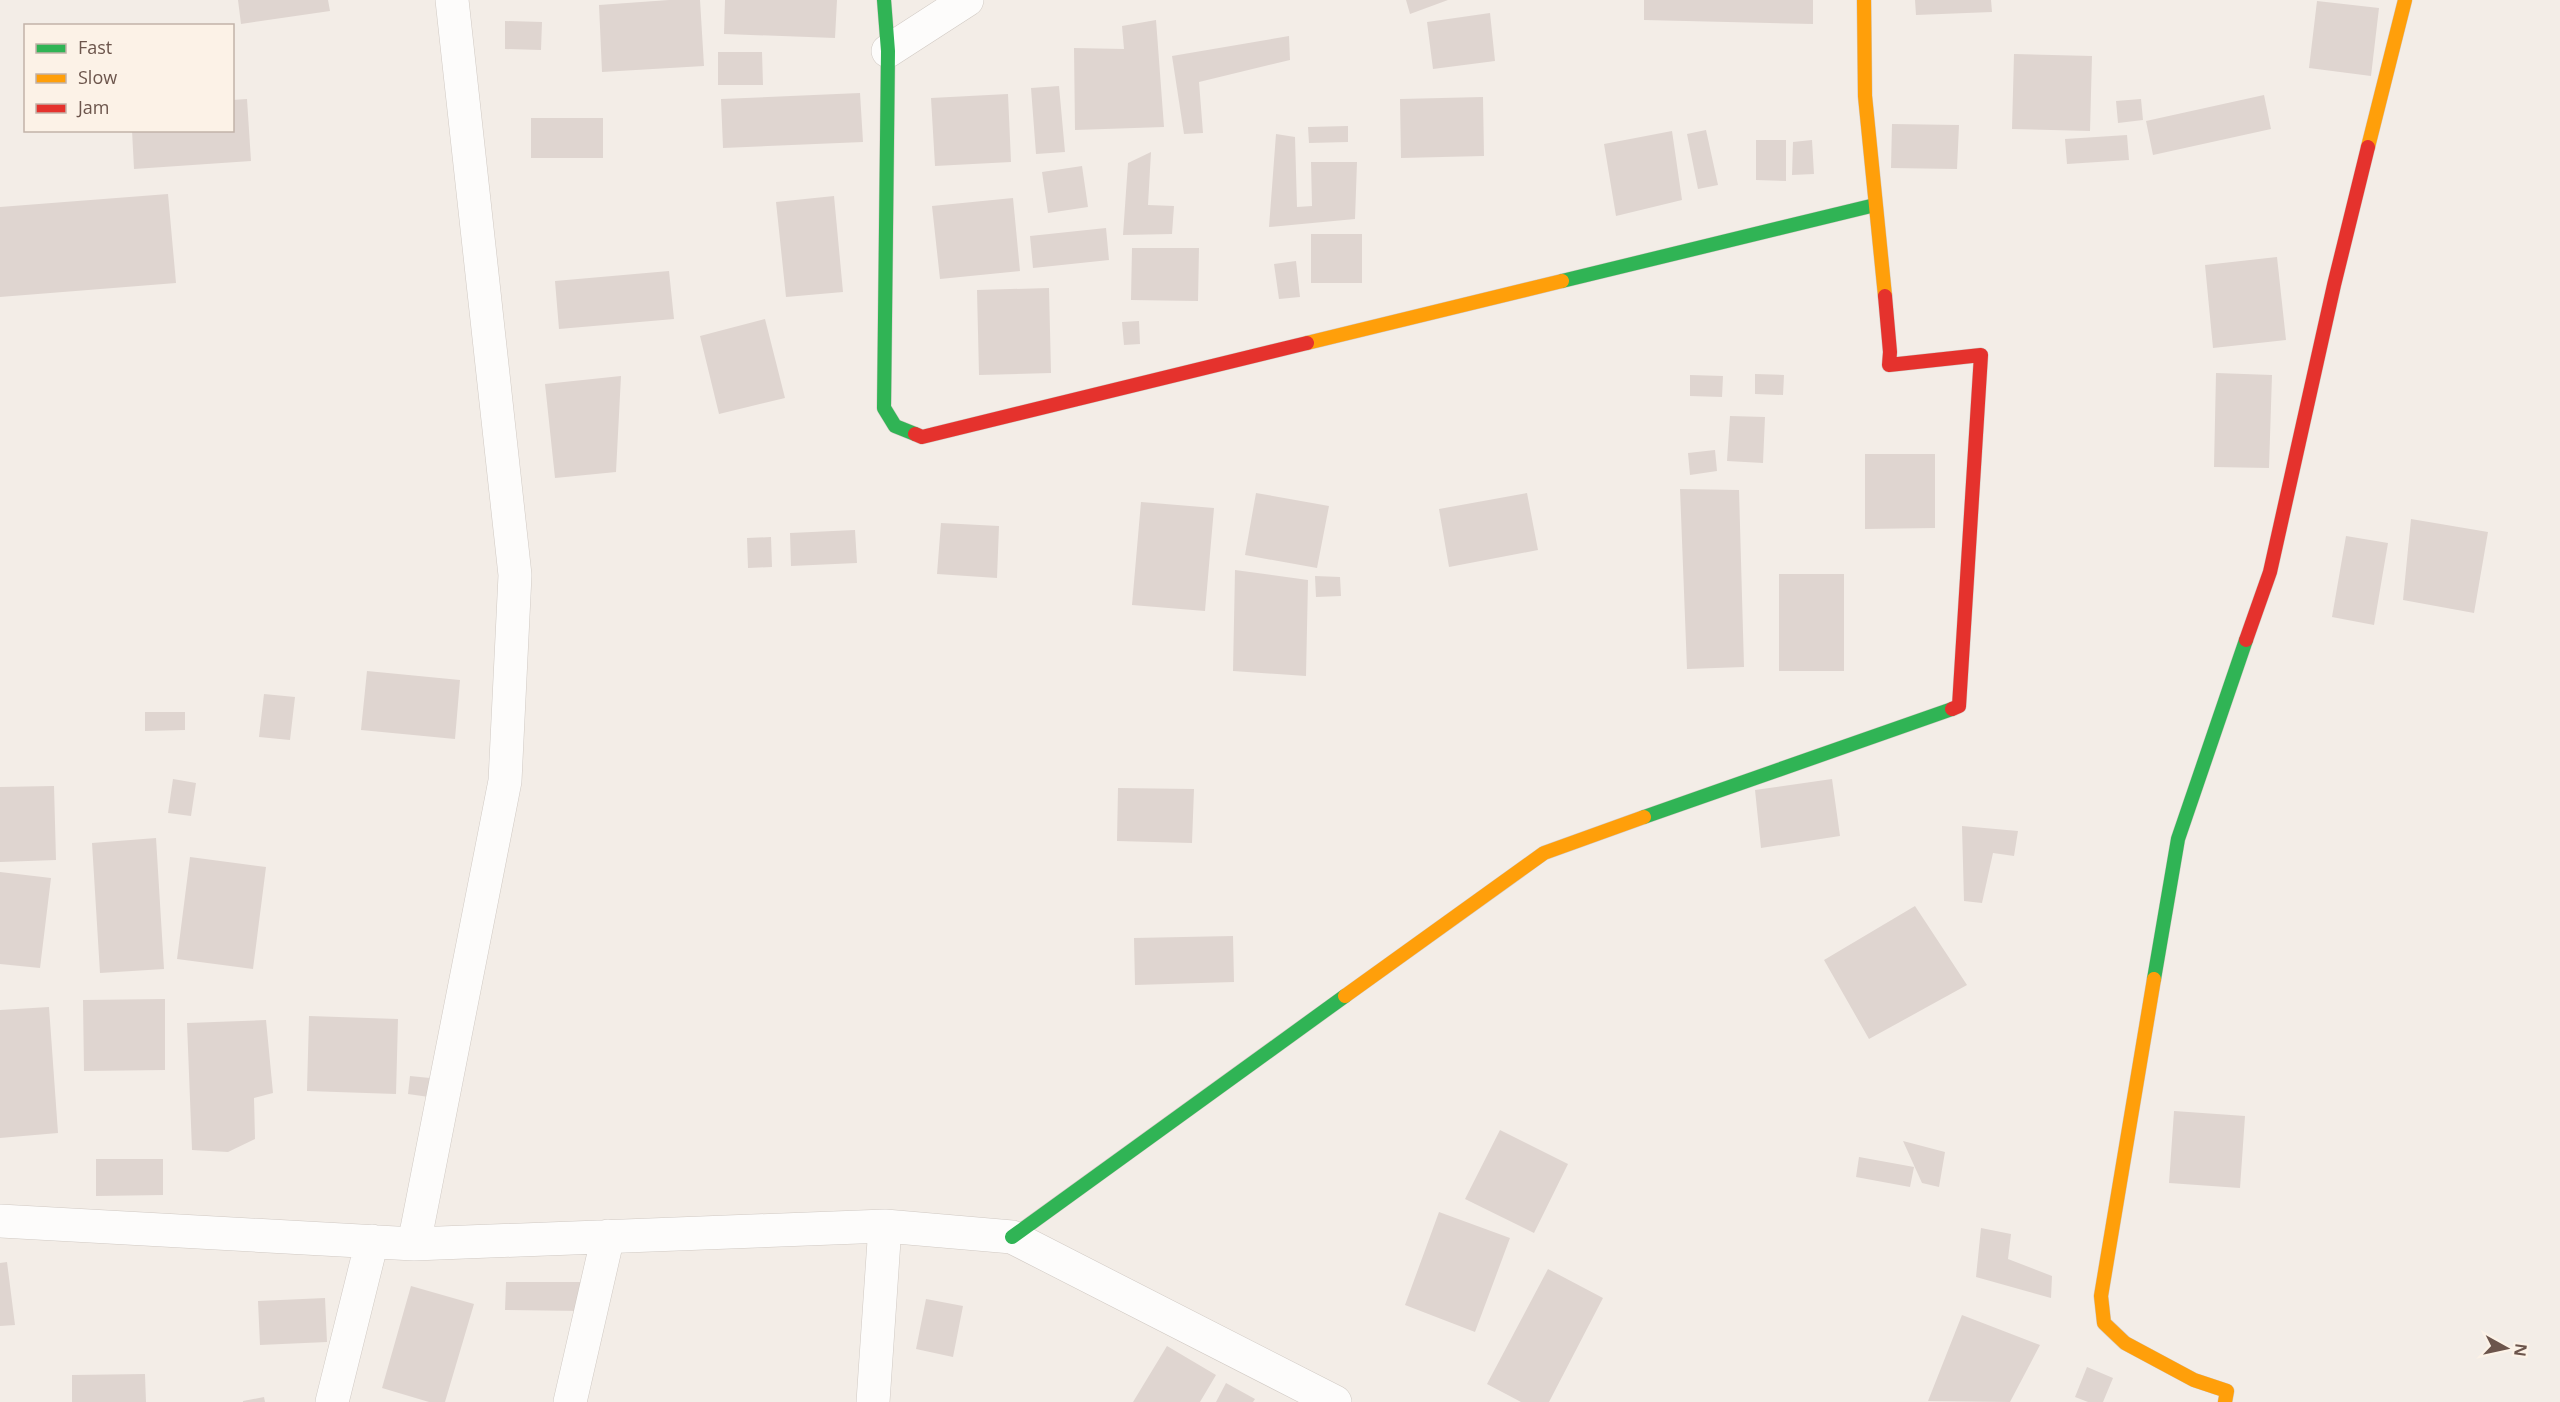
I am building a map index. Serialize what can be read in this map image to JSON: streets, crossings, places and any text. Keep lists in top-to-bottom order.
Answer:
{
  "legend": ["Fast", "Slow", "Jam"],
  "north": "right"
}
